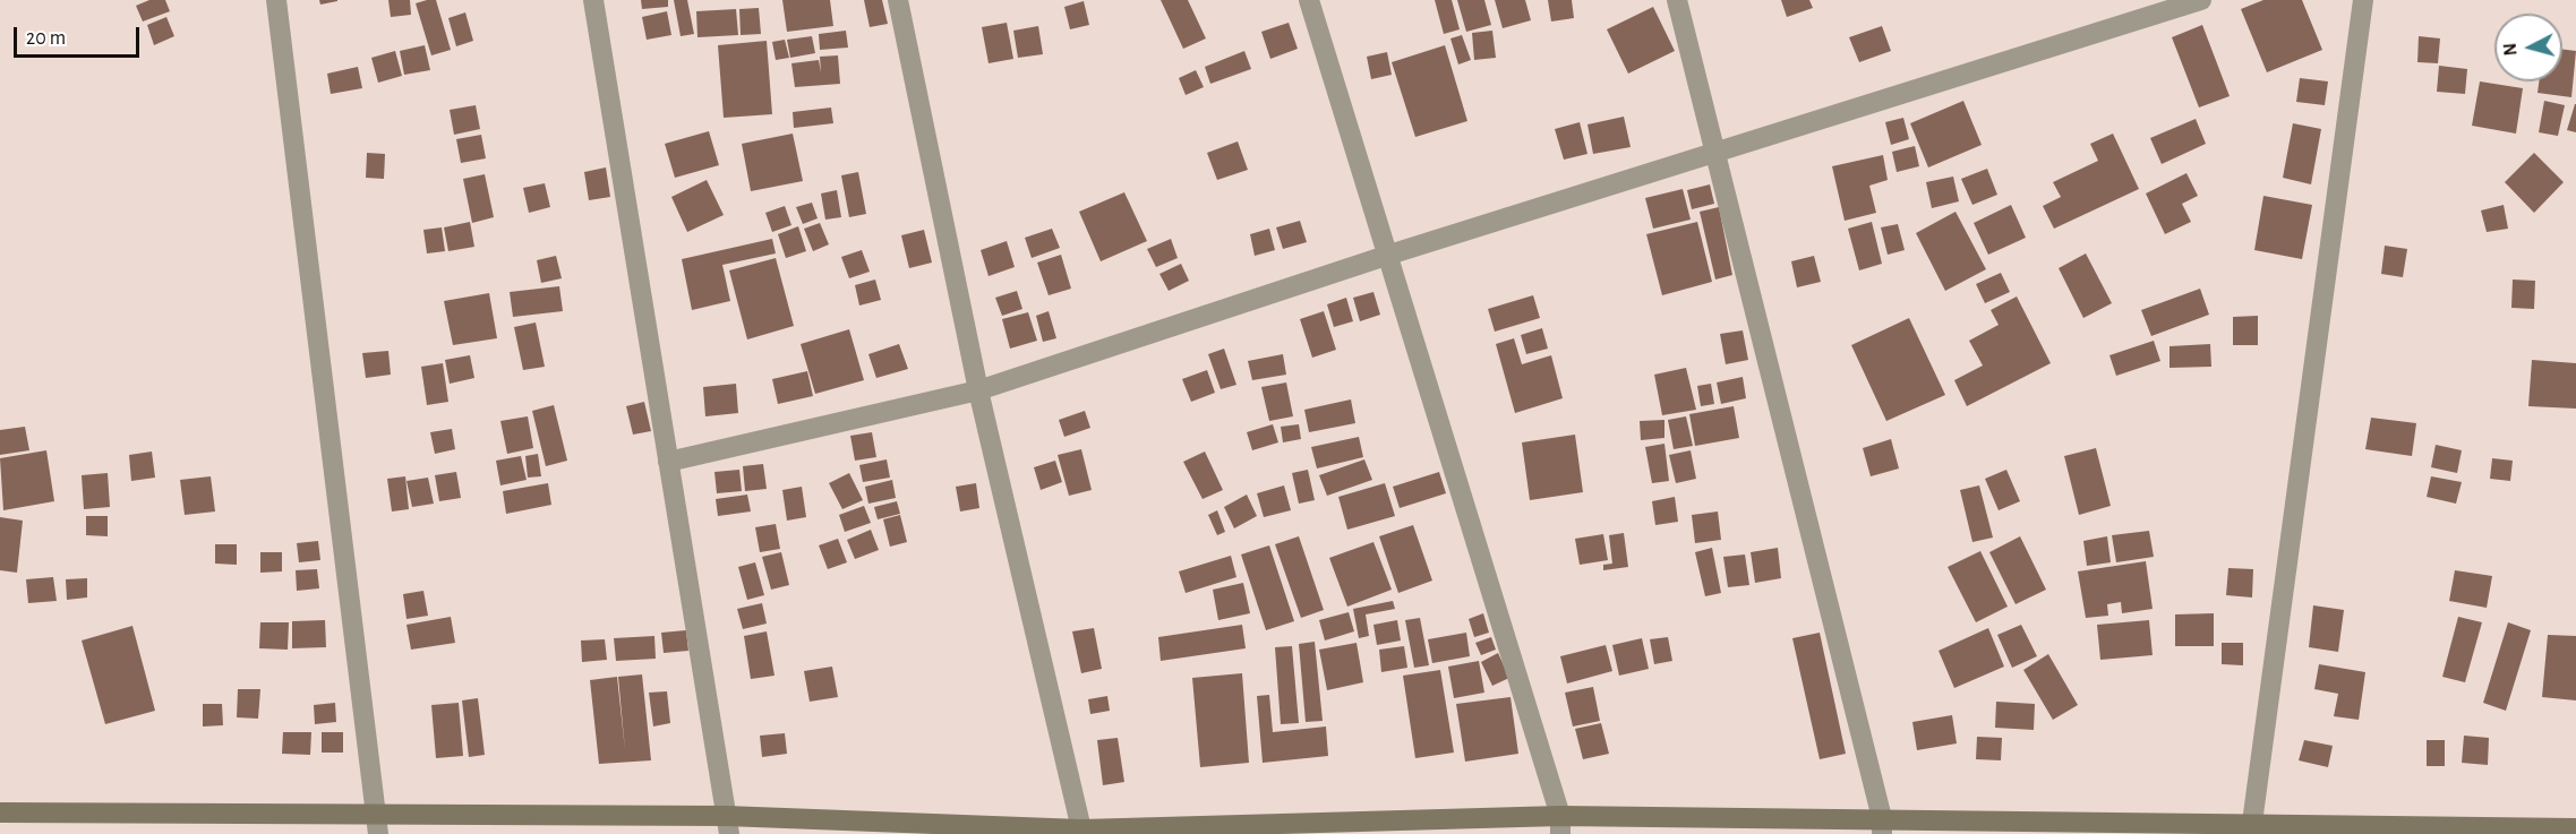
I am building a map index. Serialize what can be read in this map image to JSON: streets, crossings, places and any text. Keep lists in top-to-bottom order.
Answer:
{
  "scale_bar": "20 m",
  "north": "left"
}
